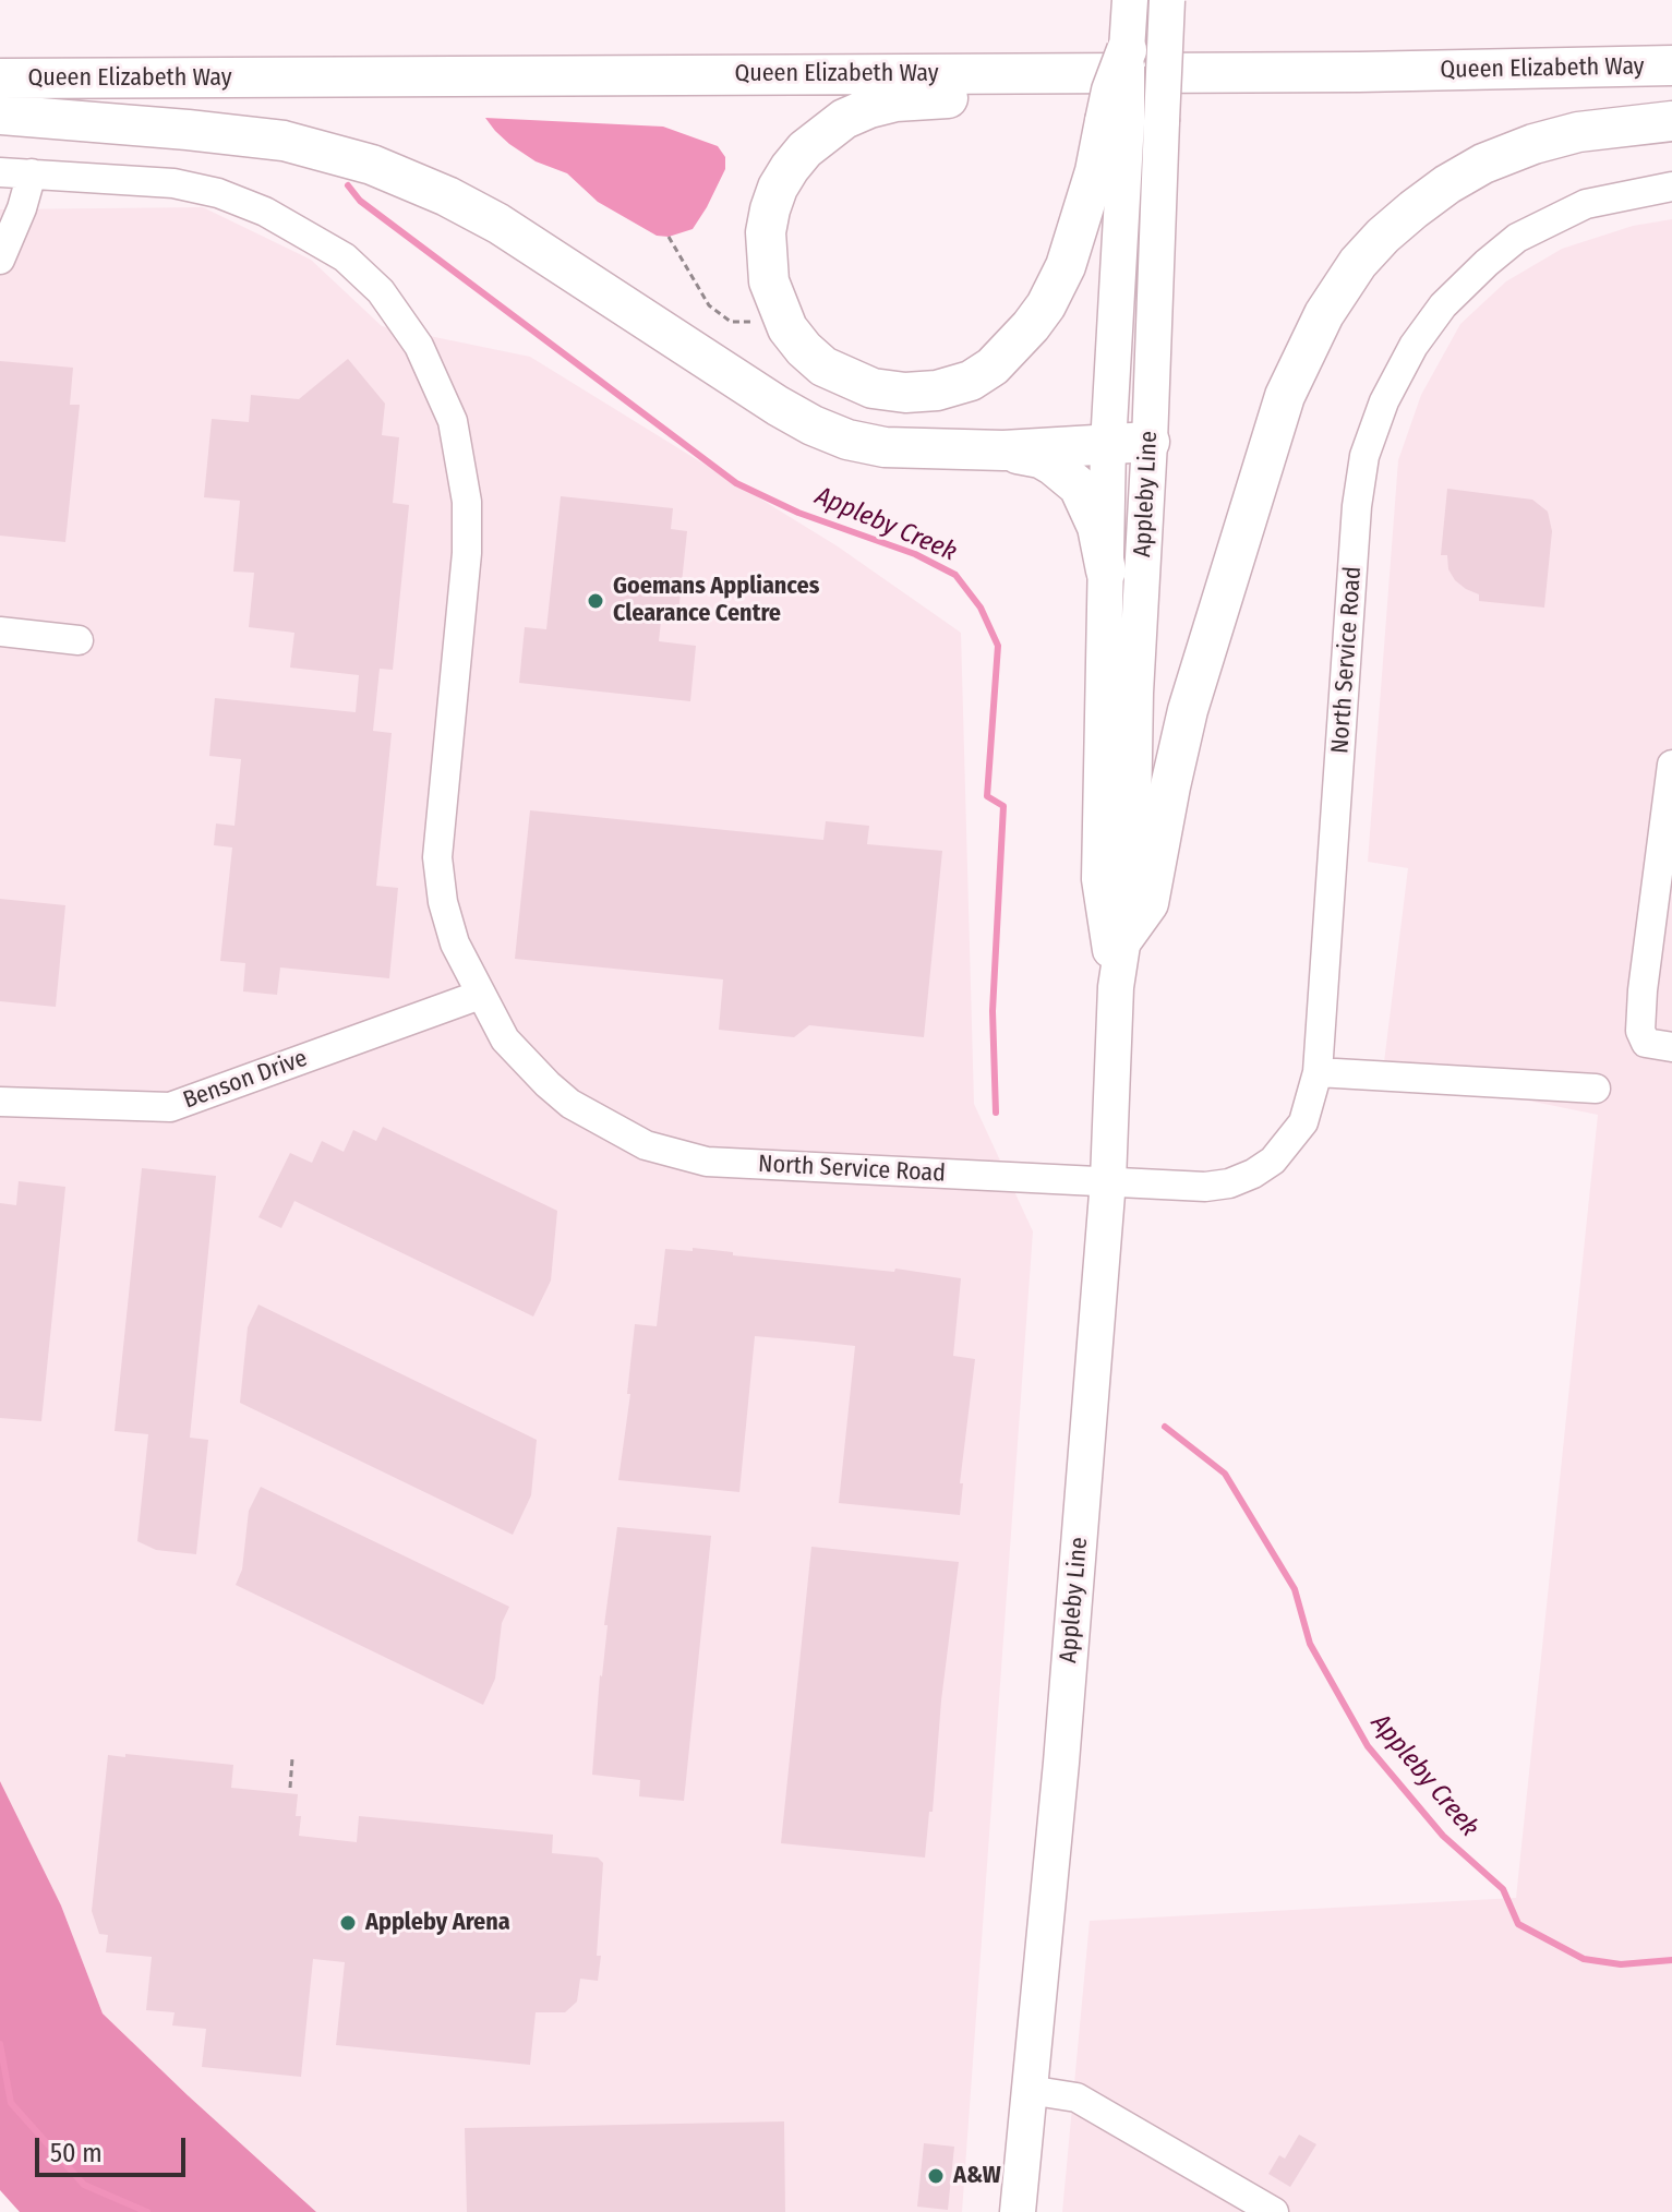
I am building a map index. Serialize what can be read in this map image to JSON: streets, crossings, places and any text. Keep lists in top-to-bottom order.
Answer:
{
  "streets": {
    "highway": ["Queen Elizabeth Way"],
    "main road": ["Appleby Line"],
    "street": ["North Service Road", "Benson Drive"]
  },
  "crossings": [
    ["Appleby Line", "North Service Road"],
    ["North Service Road", "Benson Drive"]
  ],
  "water": ["Appleby Creek"],
  "places": ["Goemans Appliances Clearance Centre", "Appleby Arena", "A&W"],
  "scale_bar": "50 m"
}
